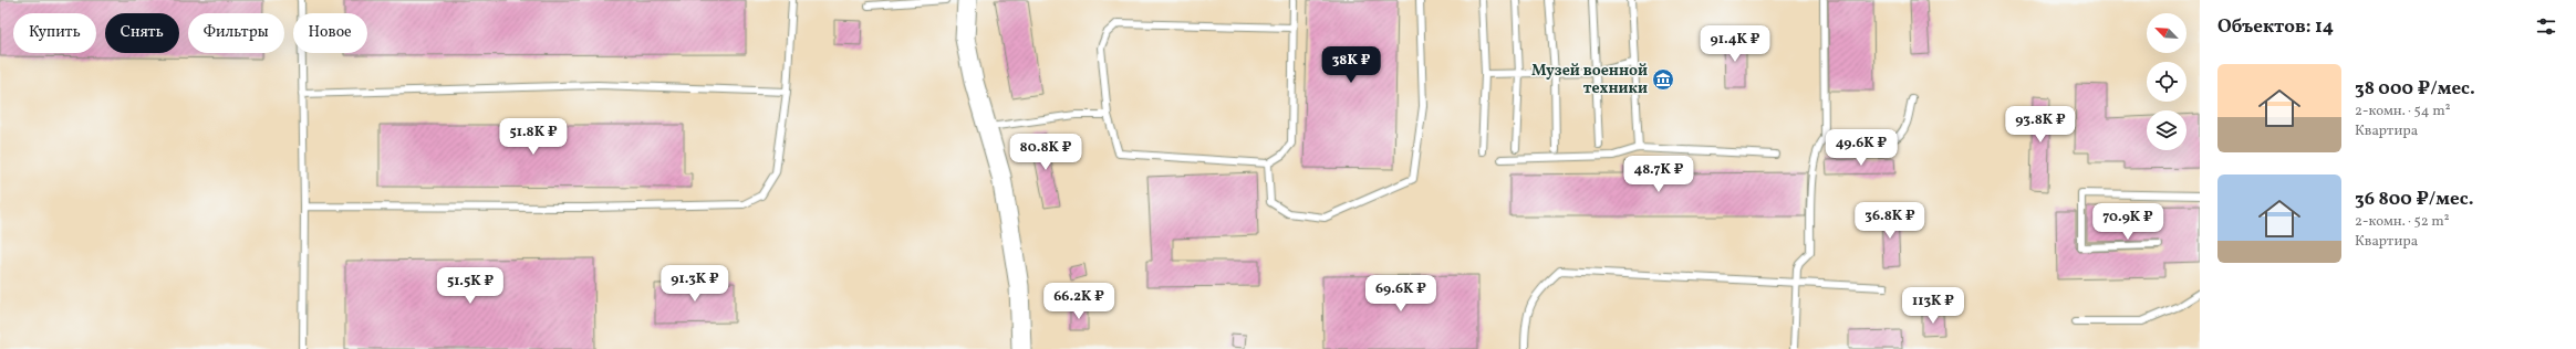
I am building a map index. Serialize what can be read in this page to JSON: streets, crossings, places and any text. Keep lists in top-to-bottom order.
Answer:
{
  "places": {
    "museum": ["Музей военной техники"]
  },
  "north": "top left",
  "page": {
    "heading": "Объектов: 14",
    "chip": [
      "Купить",
      "Снять",
      "Фильтры",
      "Новое"
    ],
    "price": [
      "91.4K ₽",
      "38K ₽",
      "93.8K ₽",
      "51.8K ₽",
      "49.6K ₽",
      "80.8K ₽",
      "48.7K ₽",
      "36.8K ₽",
      "70.9K ₽",
      "91.3K ₽",
      "51.5K ₽",
      "69.6K ₽",
      "66.2K ₽",
      "113K ₽"
    ],
    "list": [
      {
        "name": "38 000 ₽/мес.",
        "note": "2-комн. · 54 m² · Квартира"
      },
      {
        "name": "36 800 ₽/мес.",
        "note": "2-комн. · 52 m² · Квартира"
      }
    ]
  }
}
